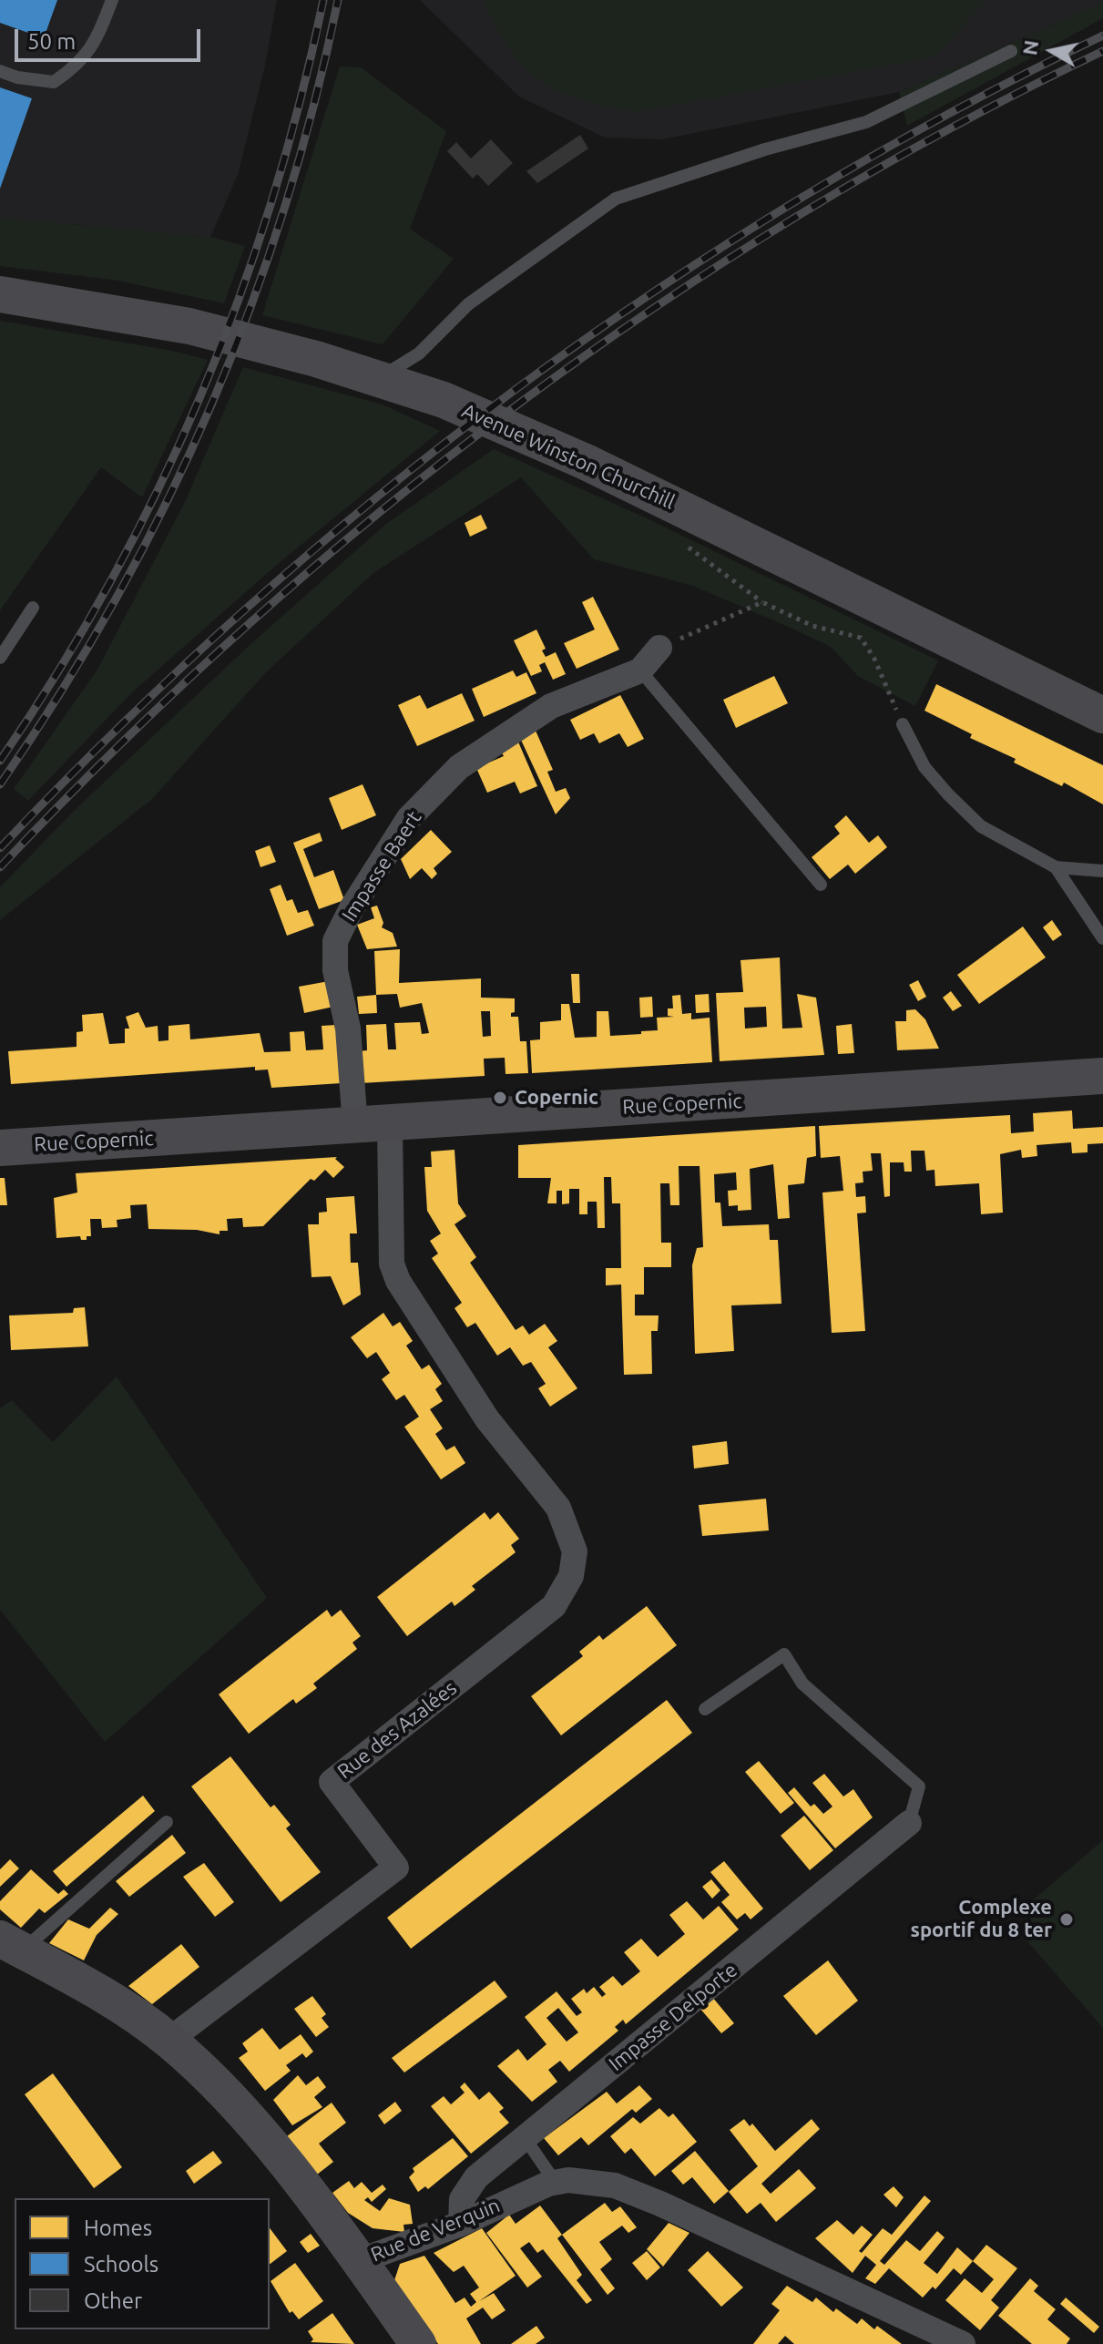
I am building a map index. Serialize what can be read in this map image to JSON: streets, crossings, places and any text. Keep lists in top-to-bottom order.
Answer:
{
  "streets": {
    "street": [
      "Avenue Winston Churchill",
      "Impasse Baert",
      "Rue Copernic",
      "Rue des Azalées",
      "Impasse Delporte",
      "Rue de Verquin"
    ]
  },
  "crossings": [
    ["Impasse Baert", "Rue Copernic"],
    ["Impasse Baert", "Rue des Azalées"],
    ["Rue des Azalées", "Rue de Verquin"],
    ["Impasse Delporte", "Rue de Verquin"]
  ],
  "places": ["Copernic", "Complexe sportif du 8 ter"],
  "legend": ["Homes", "Schools", "Other"],
  "scale_bar": "50 m",
  "north": "left"
}
